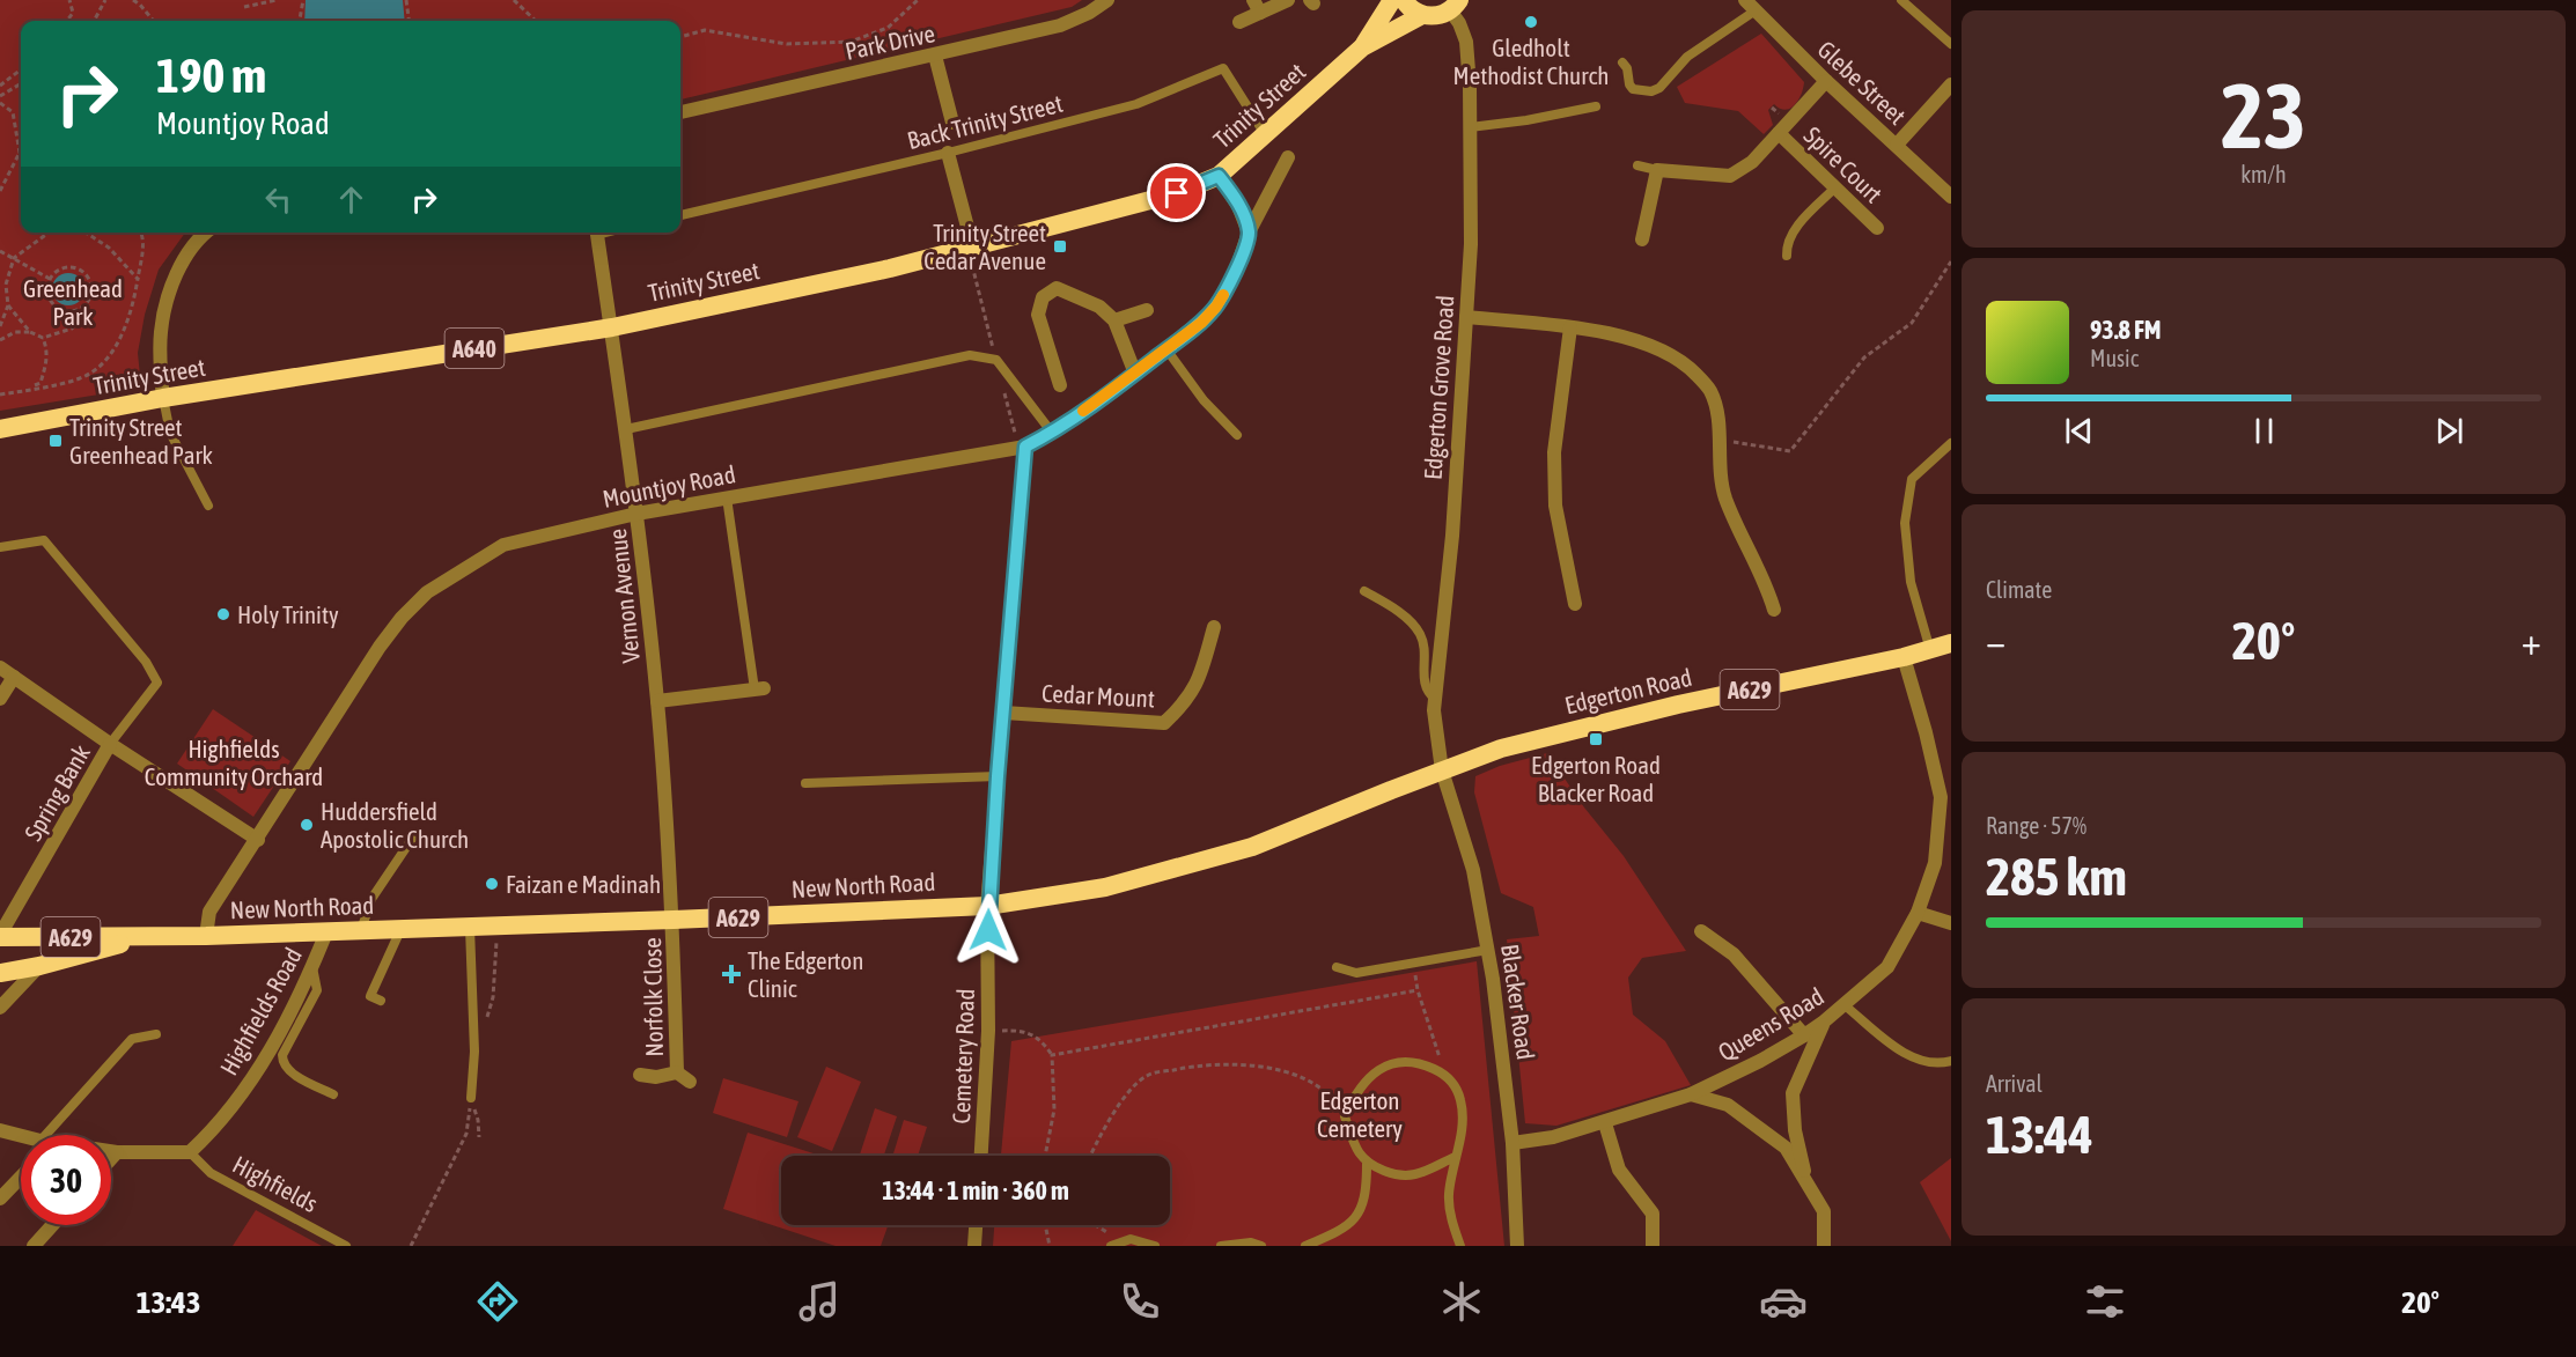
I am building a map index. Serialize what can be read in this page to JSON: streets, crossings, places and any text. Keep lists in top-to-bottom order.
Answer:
{
  "streets": {
    "highway": [
      "Trinity Street",
      "A640",
      "A629",
      "Edgerton Road",
      "New North Road"
    ],
    "street": [
      "Park Drive",
      "Glebe Street",
      "Spire Court",
      "Edgerton Grove Road",
      "Mountjoy Road",
      "Vernon Avenue",
      "Cedar Mount",
      "Spring Bank",
      "Norfolk Close",
      "Blacker Road",
      "Highfields Road",
      "Queens Road",
      "Cemetery Road"
    ],
    "lane": ["Back Trinity Street", "Highfields"]
  },
  "crossings": [
    ["Glebe Street", "Spire Court"],
    ["Trinity Street", "Back Trinity Street"],
    ["Trinity Street", "A640"],
    ["Trinity Street", "Vernon Avenue"],
    ["A640", "Edgerton Grove Road"],
    ["Edgerton Grove Road", "Edgerton Road"],
    ["Edgerton Grove Road", "New North Road"],
    ["Edgerton Grove Road", "Blacker Road"],
    ["Mountjoy Road", "Vernon Avenue"],
    ["Mountjoy Road", "New North Road"],
    ["Mountjoy Road", "Cemetery Road"],
    ["Vernon Avenue", "New North Road"],
    ["Vernon Avenue", "Norfolk Close"],
    ["Edgerton Road", "New North Road"],
    ["Edgerton Road", "Blacker Road"],
    ["Edgerton Road", "Queens Road"],
    ["Cedar Mount", "Cemetery Road"],
    ["Spring Bank", "New North Road"],
    ["New North Road", "Norfolk Close"],
    ["New North Road", "Blacker Road"],
    ["New North Road", "Highfields Road"],
    ["New North Road", "Cemetery Road"],
    ["Blacker Road", "Queens Road"],
    ["Highfields Road", "Highfields"]
  ],
  "parks": ["Greenhead Park", "Highfields Community Orchard", "Edgerton Cemetery"],
  "places": {
    "other": [
      "Gledholt Methodist Church",
      "Holy Trinity",
      "Huddersfield Apostolic Church",
      "Faizan e Madinah"
    ],
    "transit": ["Trinity Street Cedar Avenue", "Trinity Street Greenhead Park", "Edgerton Road Blacker Road"],
    "health": ["The Edgerton Clinic"]
  },
  "page": {
    "tile": [
      ["23", "km/h"],
      "Climate",
      ["Range · 57%", "285 km"],
      ["Arrival", "13:44"]
    ],
    "turn": ["190 m", "Mountjoy Road"],
    "song": ["93.8 FM", "Music"],
    "heat": ["−", "20°", "+"],
    "limit": "30",
    "trip": "13:44 · 1 min · 360 m",
    "tabs": ["13:43", "20°"]
  }
}
